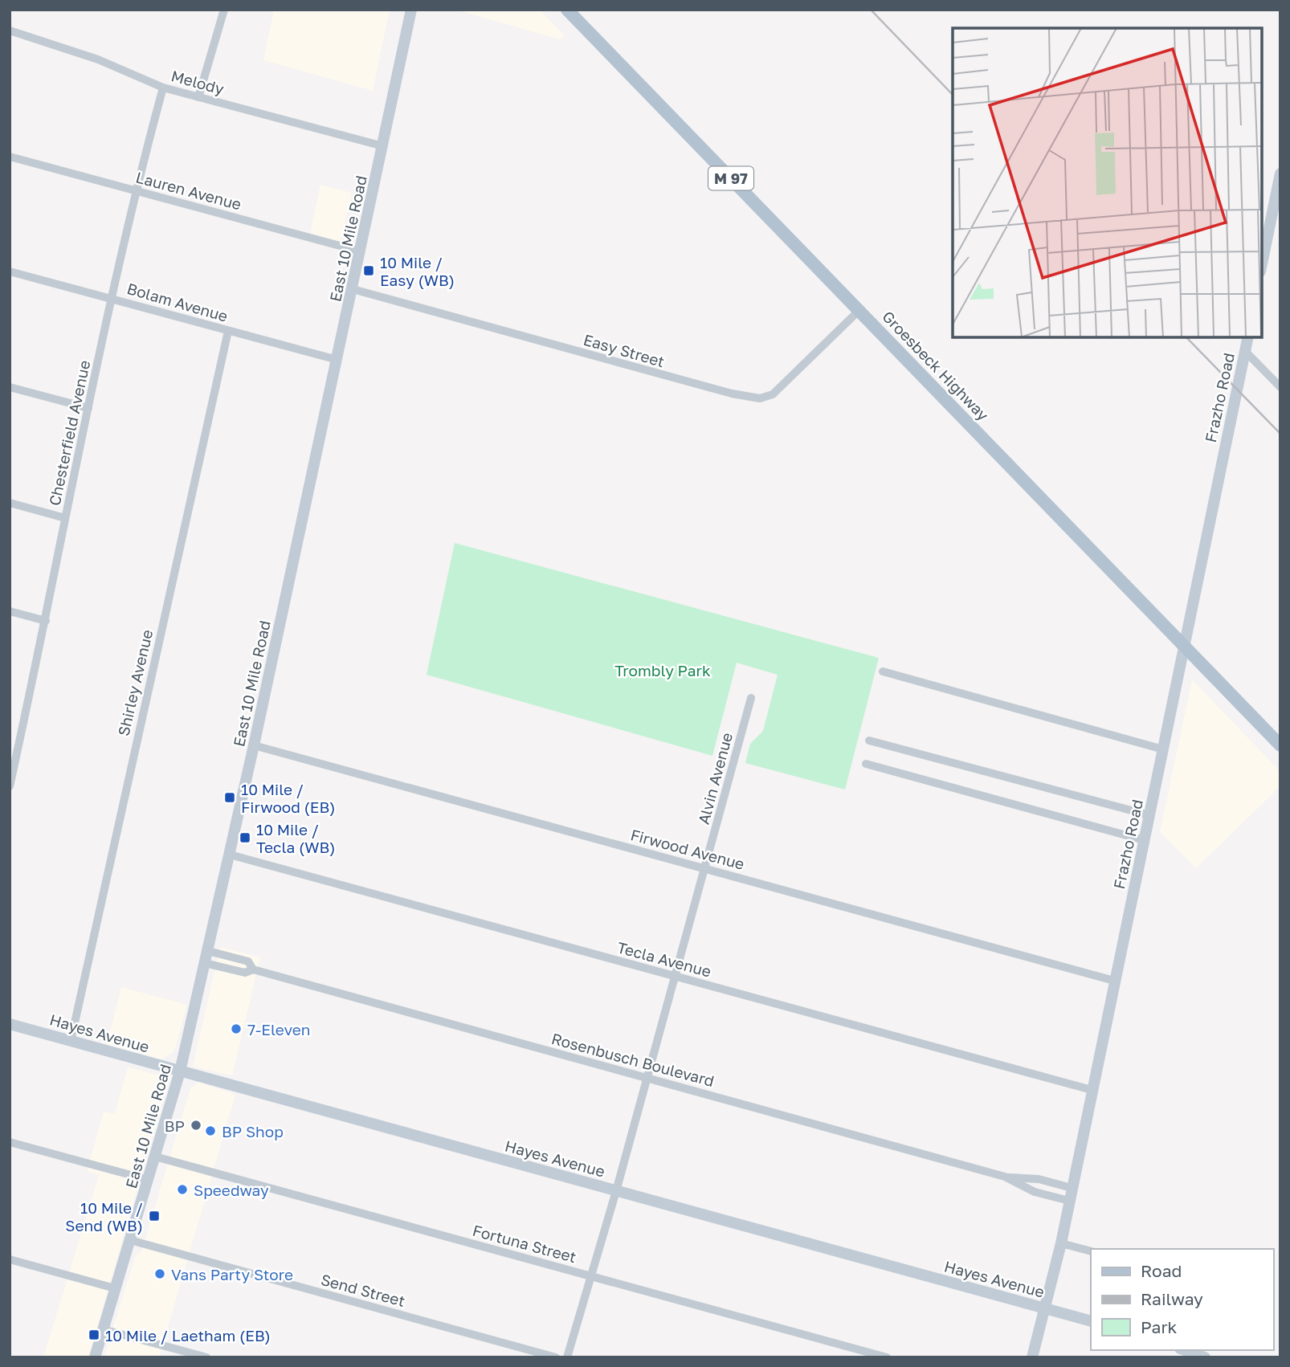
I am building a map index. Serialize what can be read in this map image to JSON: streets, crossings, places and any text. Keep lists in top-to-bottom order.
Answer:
{
  "streets": {
    "main road": ["M 97", "Groesbeck Highway"],
    "street": [
      "Melody",
      "Lauren Avenue",
      "East 10 Mile Road",
      "Bolam Avenue",
      "Easy Street",
      "Frazho Road",
      "Chesterfield Avenue",
      "Shirley Avenue",
      "Alvin Avenue",
      "Firwood Avenue",
      "Tecla Avenue",
      "Hayes Avenue",
      "Rosenbusch Boulevard",
      "Fortuna Street",
      "Send Street"
    ]
  },
  "crossings": [
    ["Melody", "East 10 Mile Road"],
    ["Melody", "Chesterfield Avenue"],
    ["Lauren Avenue", "East 10 Mile Road"],
    ["Lauren Avenue", "Chesterfield Avenue"],
    ["East 10 Mile Road", "Bolam Avenue"],
    ["East 10 Mile Road", "Easy Street"],
    ["East 10 Mile Road", "Firwood Avenue"],
    ["East 10 Mile Road", "Tecla Avenue"],
    ["East 10 Mile Road", "Hayes Avenue"],
    ["East 10 Mile Road", "Rosenbusch Boulevard"],
    ["East 10 Mile Road", "Fortuna Street"],
    ["East 10 Mile Road", "Send Street"],
    ["Bolam Avenue", "Chesterfield Avenue"],
    ["Bolam Avenue", "Shirley Avenue"],
    ["Easy Street", "Groesbeck Highway"],
    ["Groesbeck Highway", "Frazho Road"],
    ["Frazho Road", "Firwood Avenue"],
    ["Frazho Road", "Tecla Avenue"],
    ["Frazho Road", "Hayes Avenue"],
    ["Frazho Road", "Rosenbusch Boulevard"],
    ["Shirley Avenue", "Hayes Avenue"],
    ["Alvin Avenue", "Firwood Avenue"],
    ["Alvin Avenue", "Tecla Avenue"],
    ["Alvin Avenue", "Hayes Avenue"],
    ["Alvin Avenue", "Rosenbusch Boulevard"],
    ["Alvin Avenue", "Fortuna Street"]
  ],
  "parks": ["Trombly Park"],
  "places": {
    "transit": [
      "10 Mile / Easy (WB)",
      "10 Mile / Firwood (EB)",
      "10 Mile / Tecla (WB)",
      "10 Mile / Send (WB)",
      "10 Mile / Laetham (EB)"
    ],
    "other": [
      "7-Eleven",
      "BP",
      "BP Shop",
      "Speedway",
      "Vans Party Store"
    ]
  },
  "legend": ["Road", "Railway", "Park"]
}
